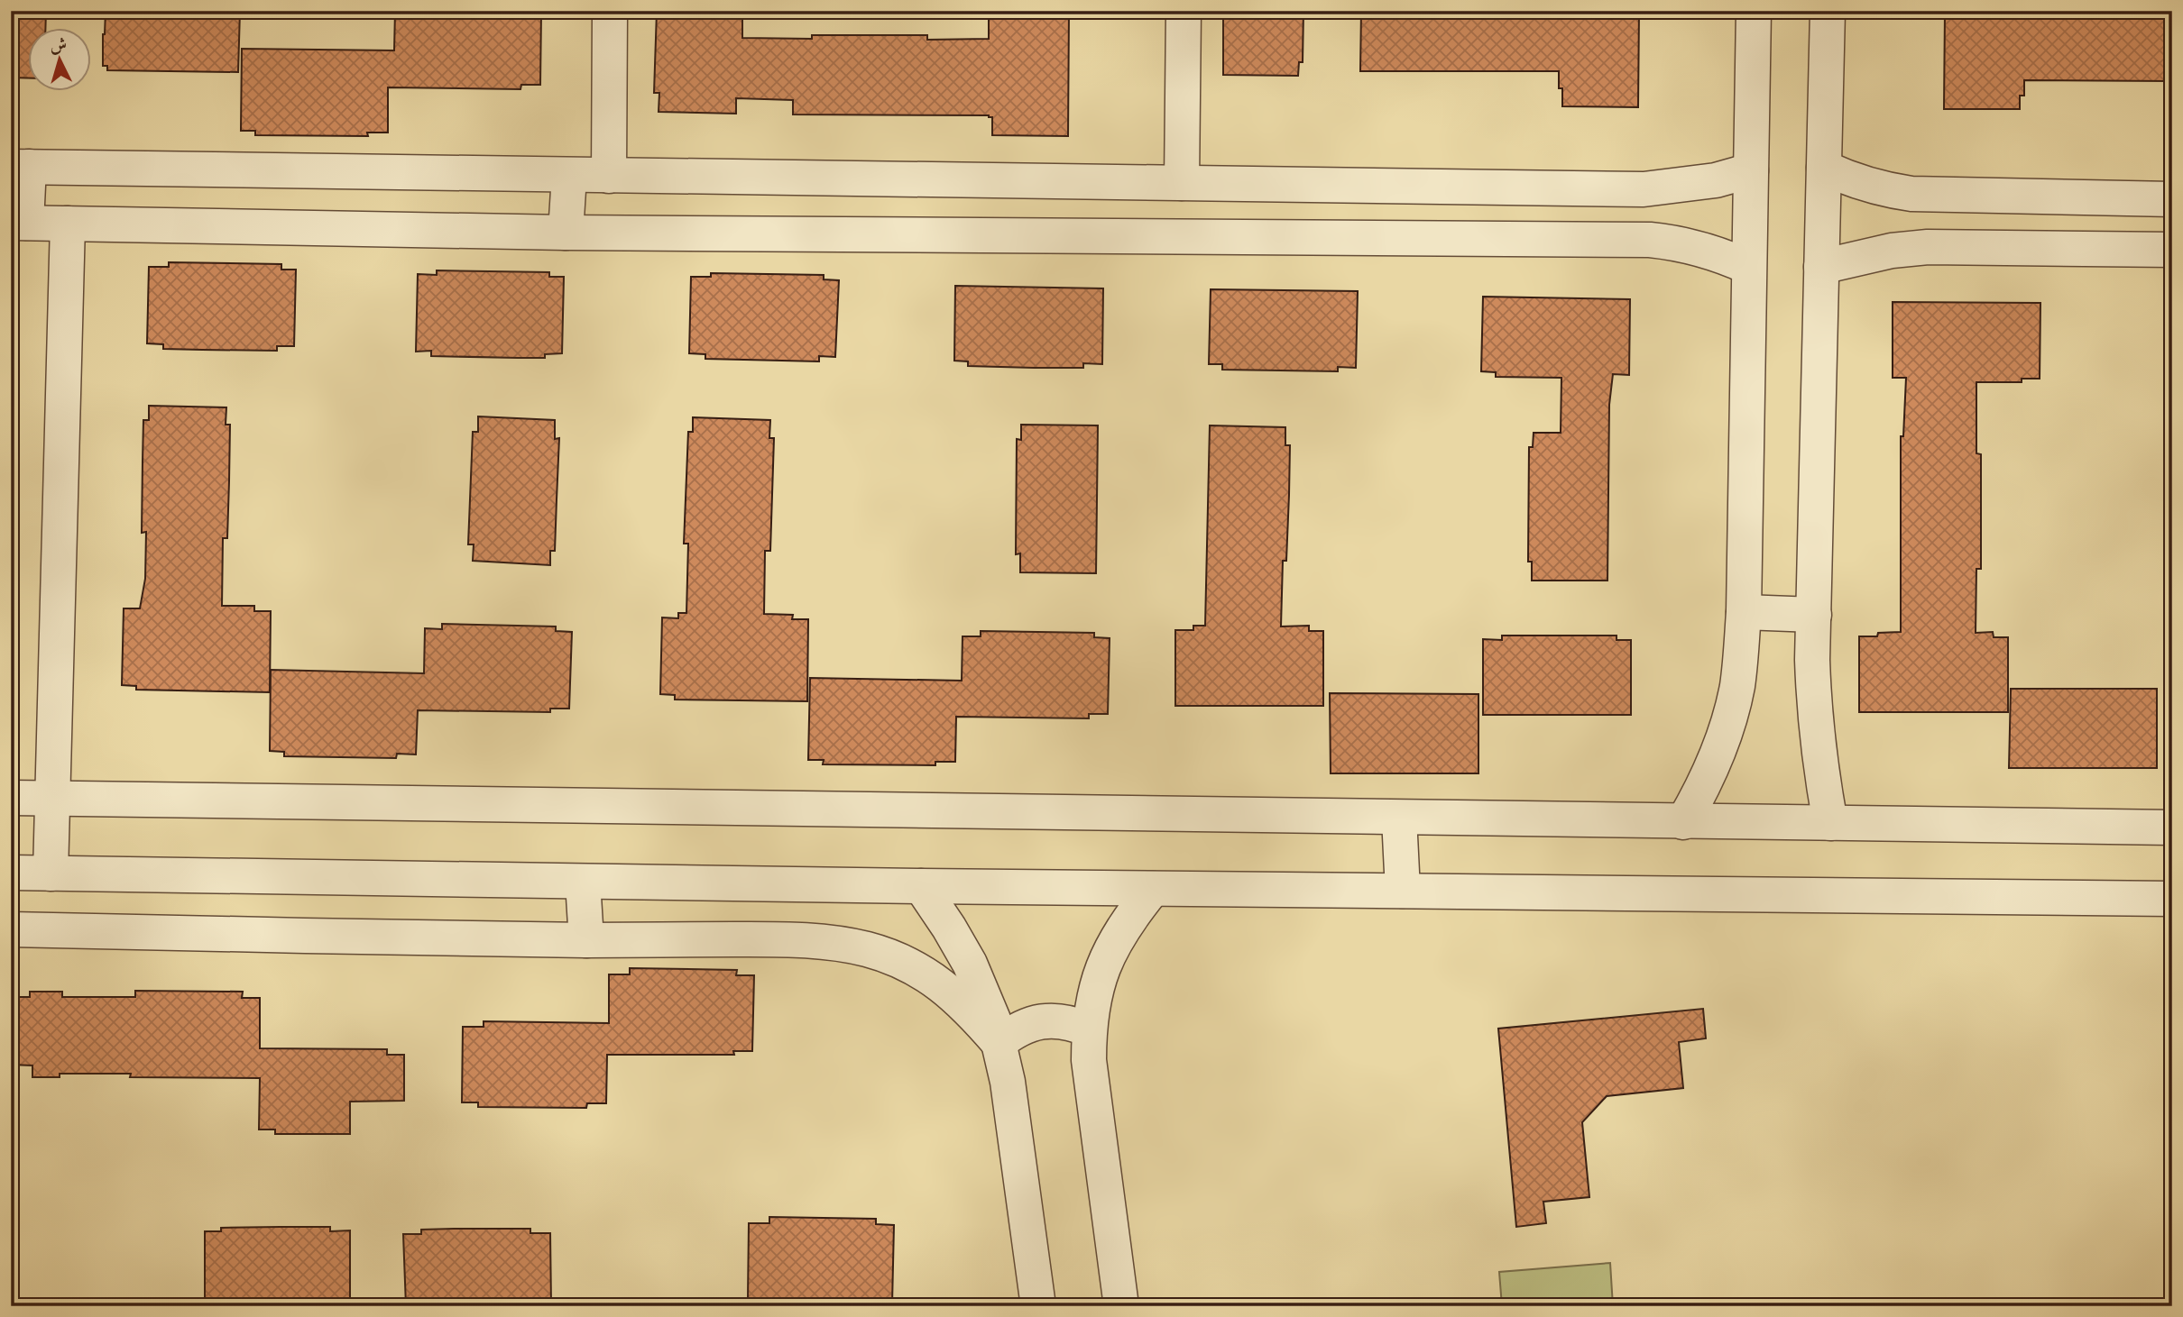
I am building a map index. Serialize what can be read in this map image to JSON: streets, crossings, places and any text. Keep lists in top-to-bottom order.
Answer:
{
  "north": "top"
}
